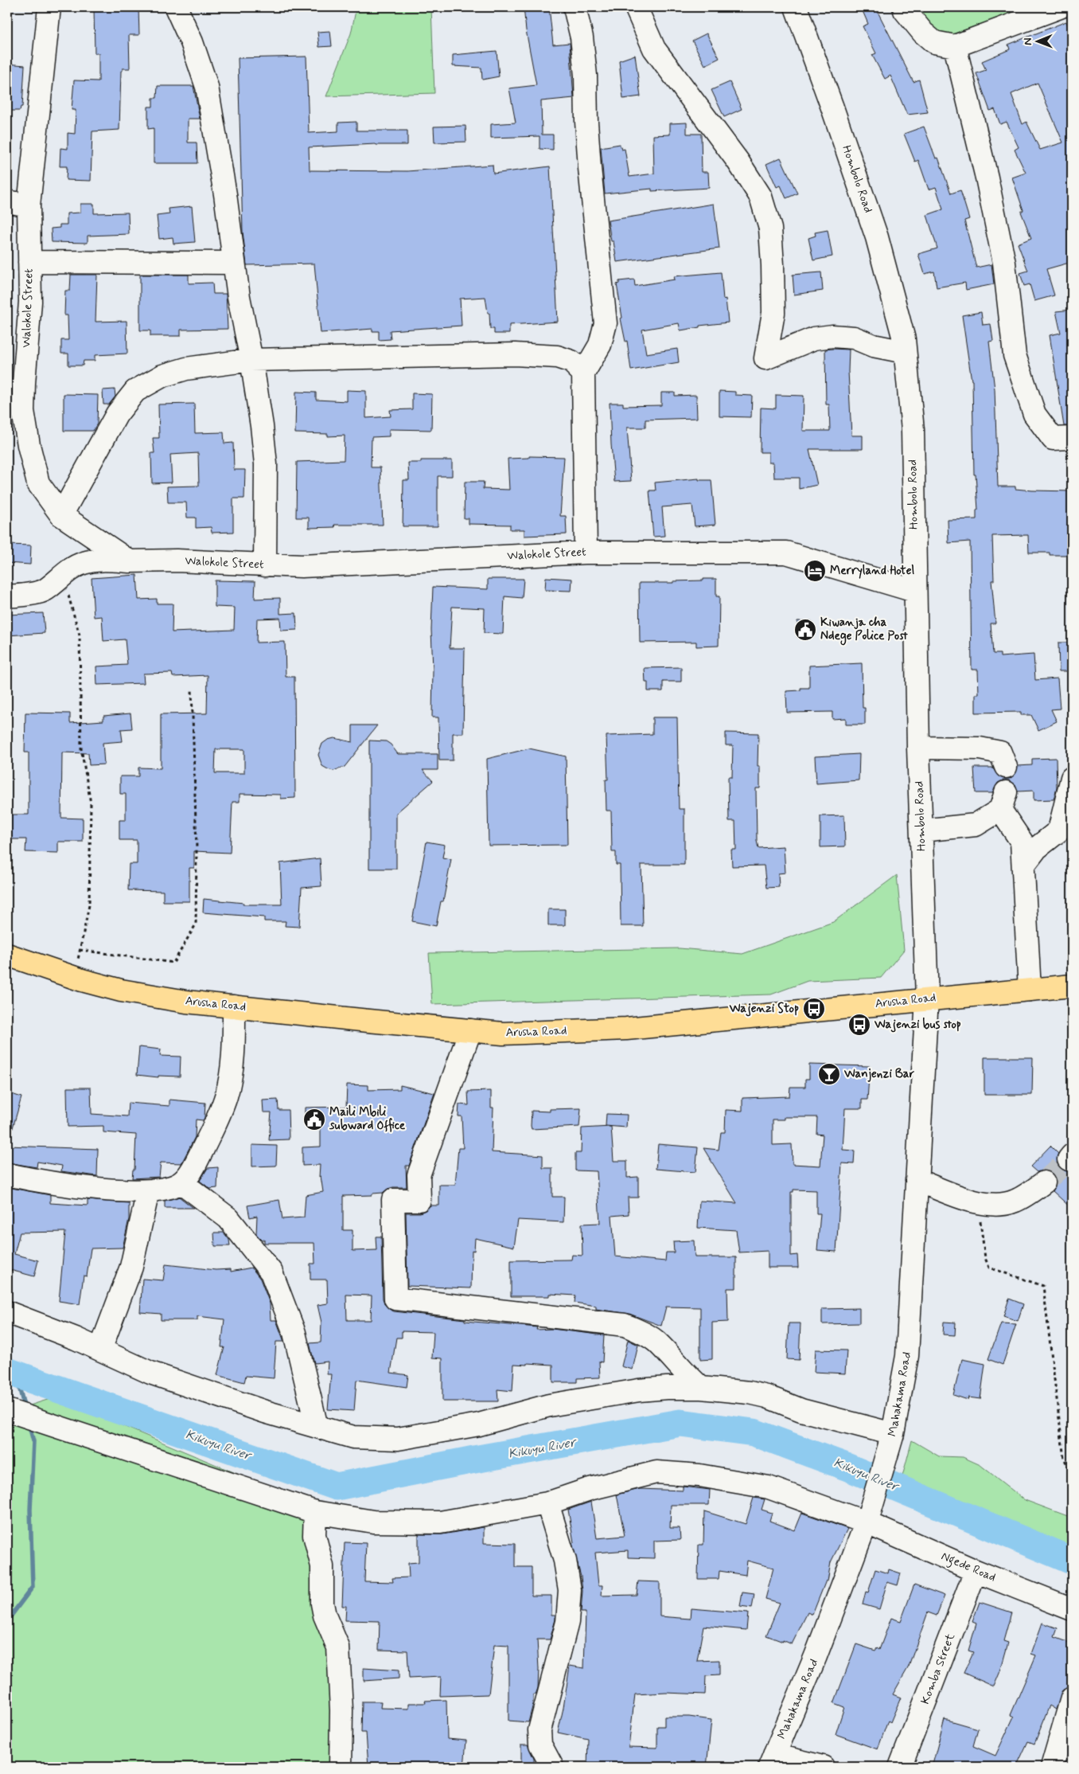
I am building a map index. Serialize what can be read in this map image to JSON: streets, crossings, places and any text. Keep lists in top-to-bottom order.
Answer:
{
  "streets": {
    "highway": ["Arusha Road"],
    "street": [
      "Hombolo Road",
      "Walokole Street",
      "Mahakama Road",
      "Ngede Road",
      "Komba Street"
    ]
  },
  "crossings": [
    ["Hombolo Road", "Walokole Street"],
    ["Hombolo Road", "Arusha Road"],
    ["Hombolo Road", "Mahakama Road"],
    ["Arusha Road", "Mahakama Road"],
    ["Mahakama Road", "Ngede Road"],
    ["Ngede Road", "Komba Street"]
  ],
  "water": ["Kikuyu River"],
  "places": {
    "hotel": ["Merryland Hotel"],
    "public building": ["Kiwanja cha Ndege Police Post", "Maili Mbili subward Office"],
    "bus stop": ["Wajenzi Stop", "Wajenzi bus stop"],
    "bar": ["Wanjenzi Bar"]
  },
  "north": "left"
}
